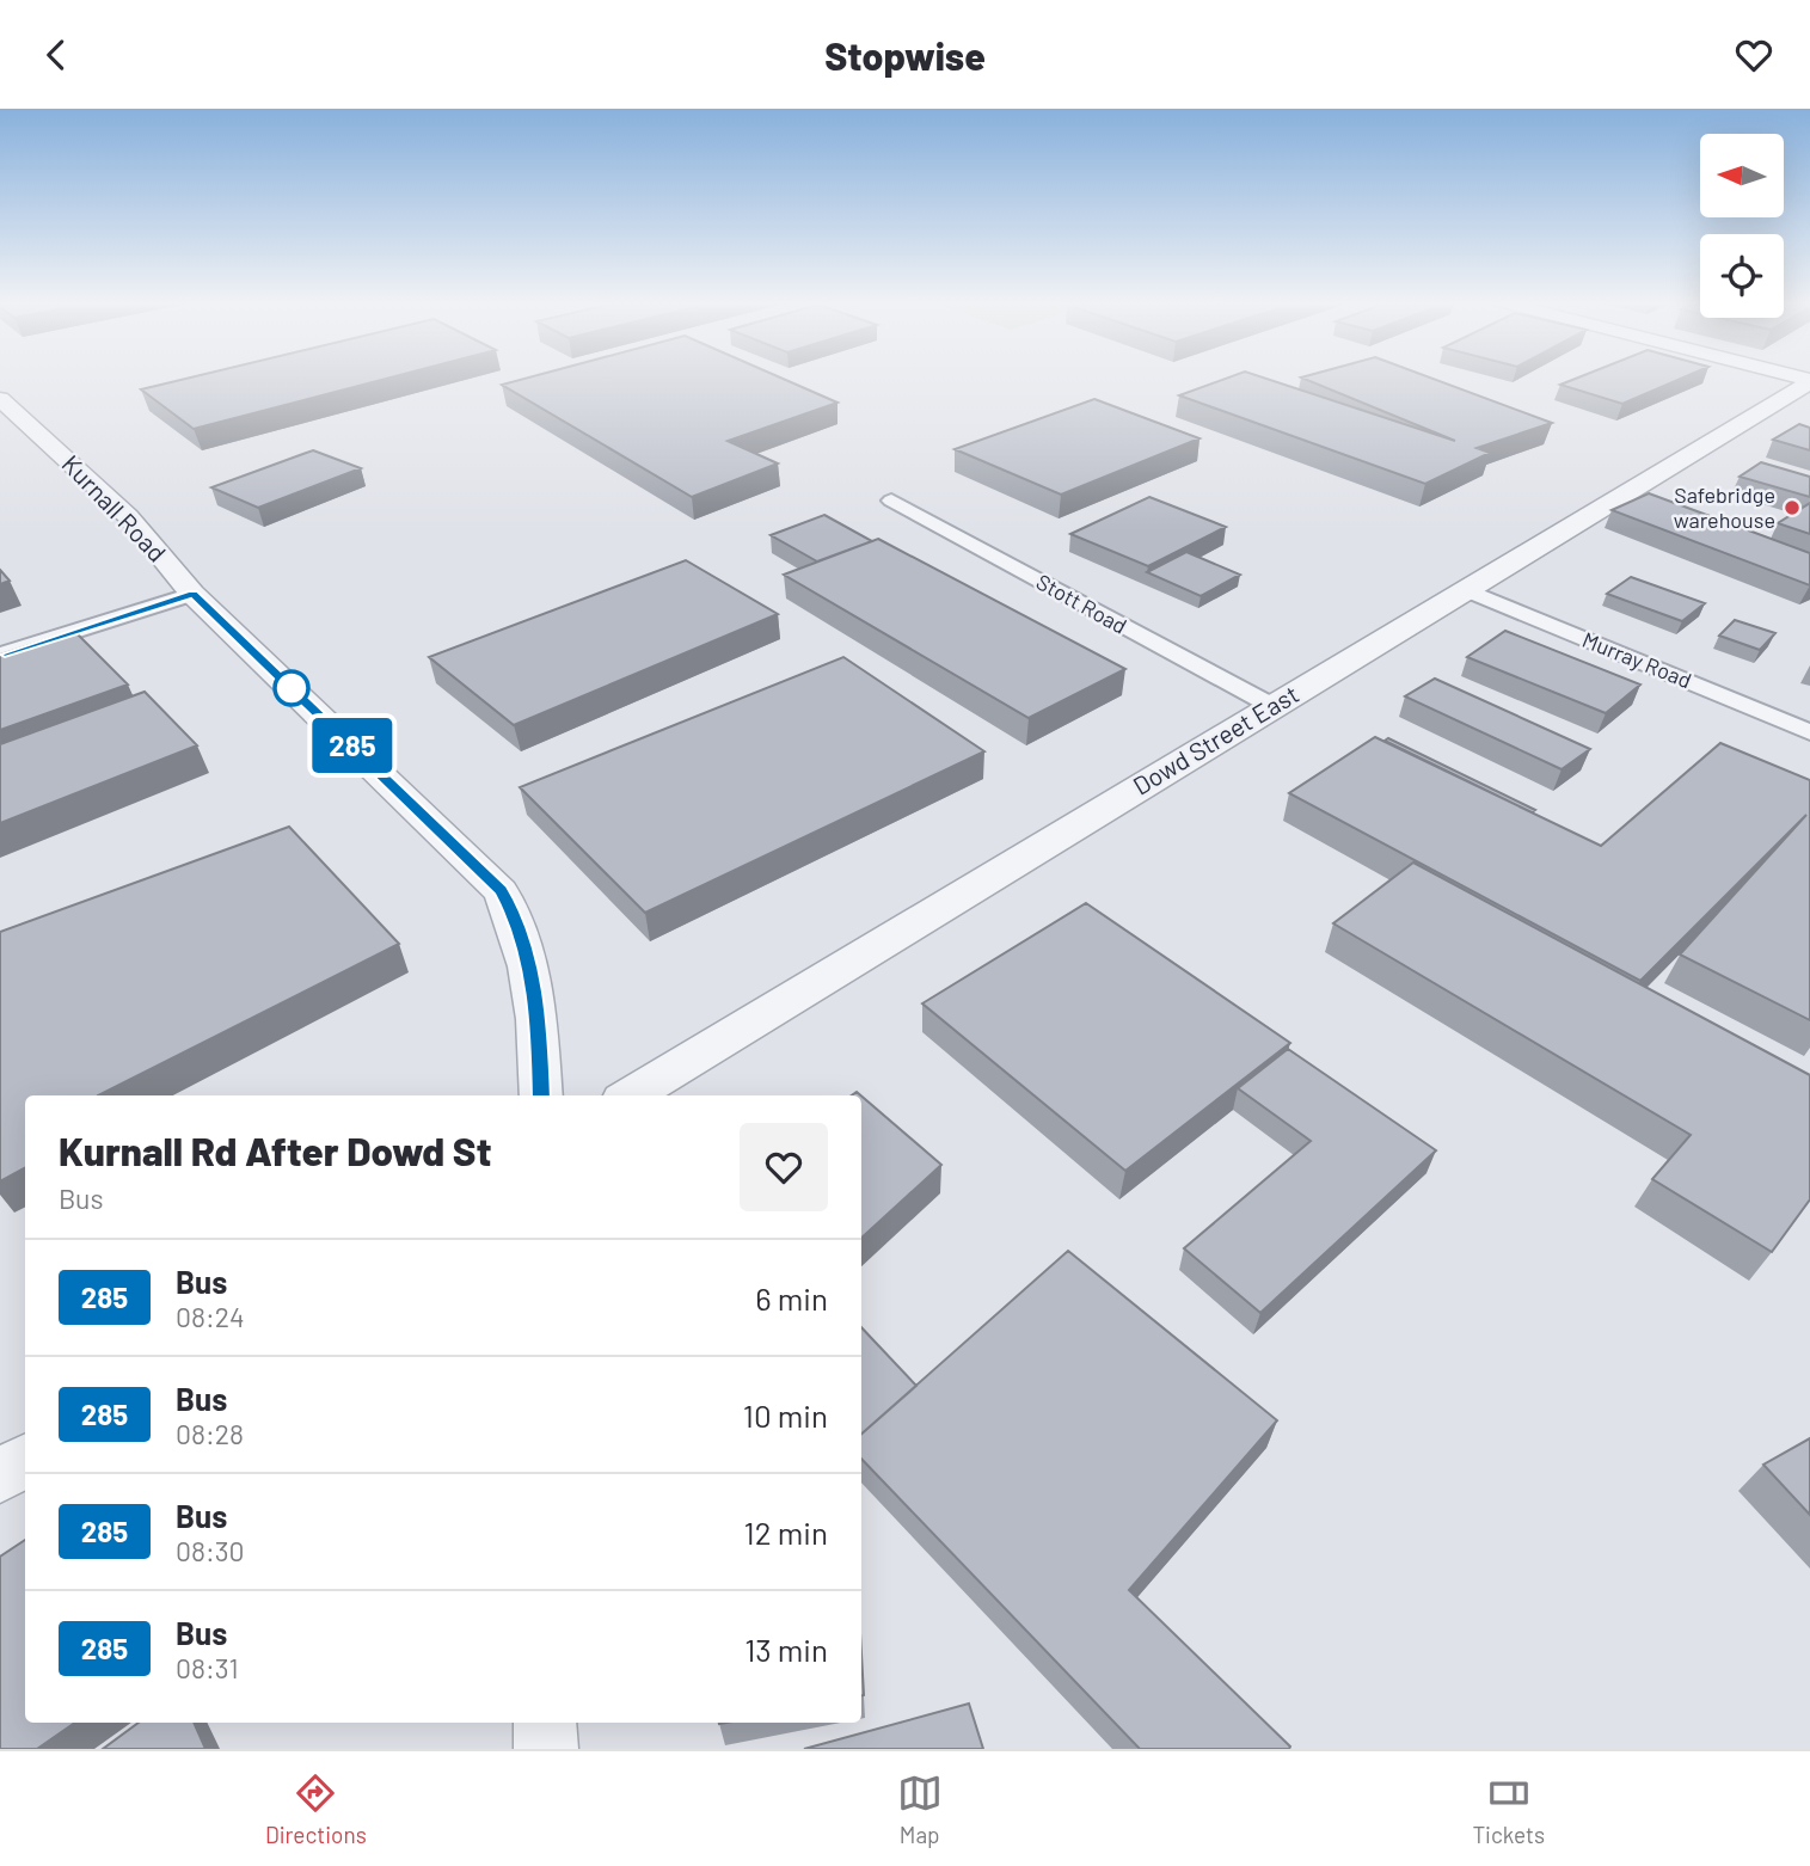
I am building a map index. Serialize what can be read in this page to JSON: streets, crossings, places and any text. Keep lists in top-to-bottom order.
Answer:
{
  "streets": {
    "street": [
      "Kurnall Road",
      "Stott Road",
      "Murray Road",
      "Dowd Street East"
    ]
  },
  "crossings": [
    ["Stott Road", "Dowd Street East"],
    ["Murray Road", "Dowd Street East"]
  ],
  "places": ["Safebridge warehouse"],
  "lines": ["bus line 285"],
  "north": "left",
  "page": {
    "header": "Stopwise",
    "on_map": "285",
    "heading": ["Kurnall Rd After Dowd St", "Bus"],
    "list": [
      {
        "mark": "285",
        "name": "Bus",
        "note": "08:24",
        "value": "6 min"
      },
      {
        "mark": "285",
        "name": "Bus",
        "note": "08:28",
        "value": "10 min"
      },
      {
        "mark": "285",
        "name": "Bus",
        "note": "08:30",
        "value": "12 min"
      },
      {
        "mark": "285",
        "name": "Bus",
        "note": "08:31",
        "value": "13 min"
      }
    ],
    "tabs": ["Directions", "Map", "Tickets"]
  }
}
